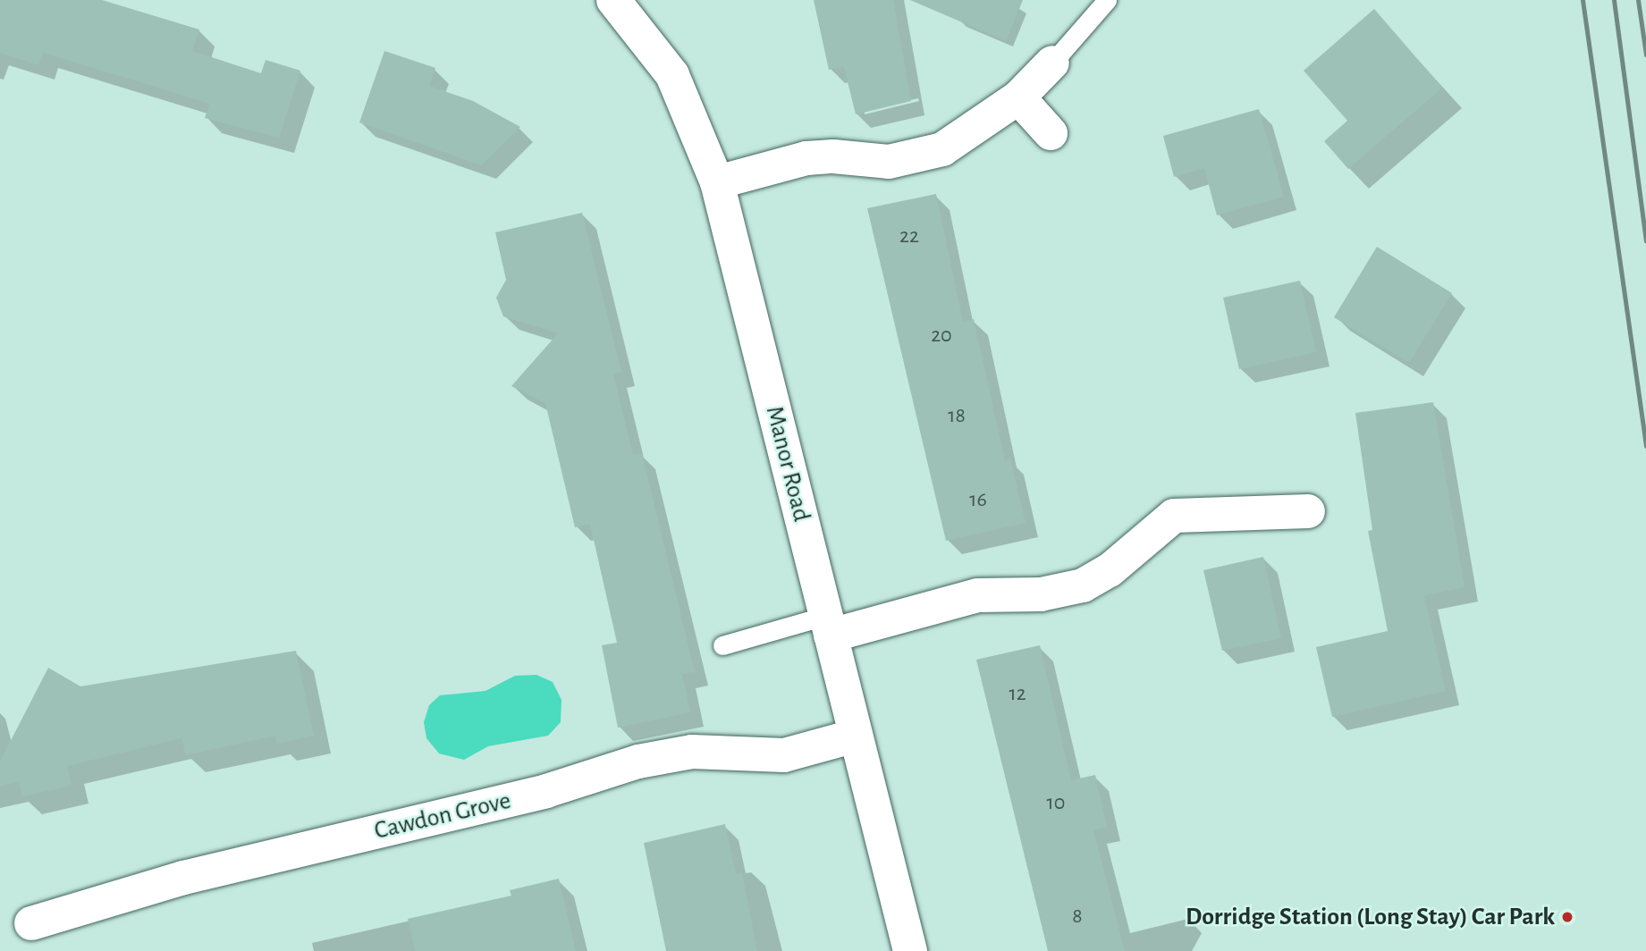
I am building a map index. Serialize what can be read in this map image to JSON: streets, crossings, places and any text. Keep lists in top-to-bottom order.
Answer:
{
  "streets": {
    "street": ["Manor Road", "Cawdon Grove"]
  },
  "crossings": [
    ["Manor Road", "Cawdon Grove"]
  ],
  "places": ["Dorridge Station (Long Stay) Car Park"],
  "house_numbers": [
    "22",
    "20",
    "18",
    "16",
    "12",
    "10",
    "8"
  ]
}
